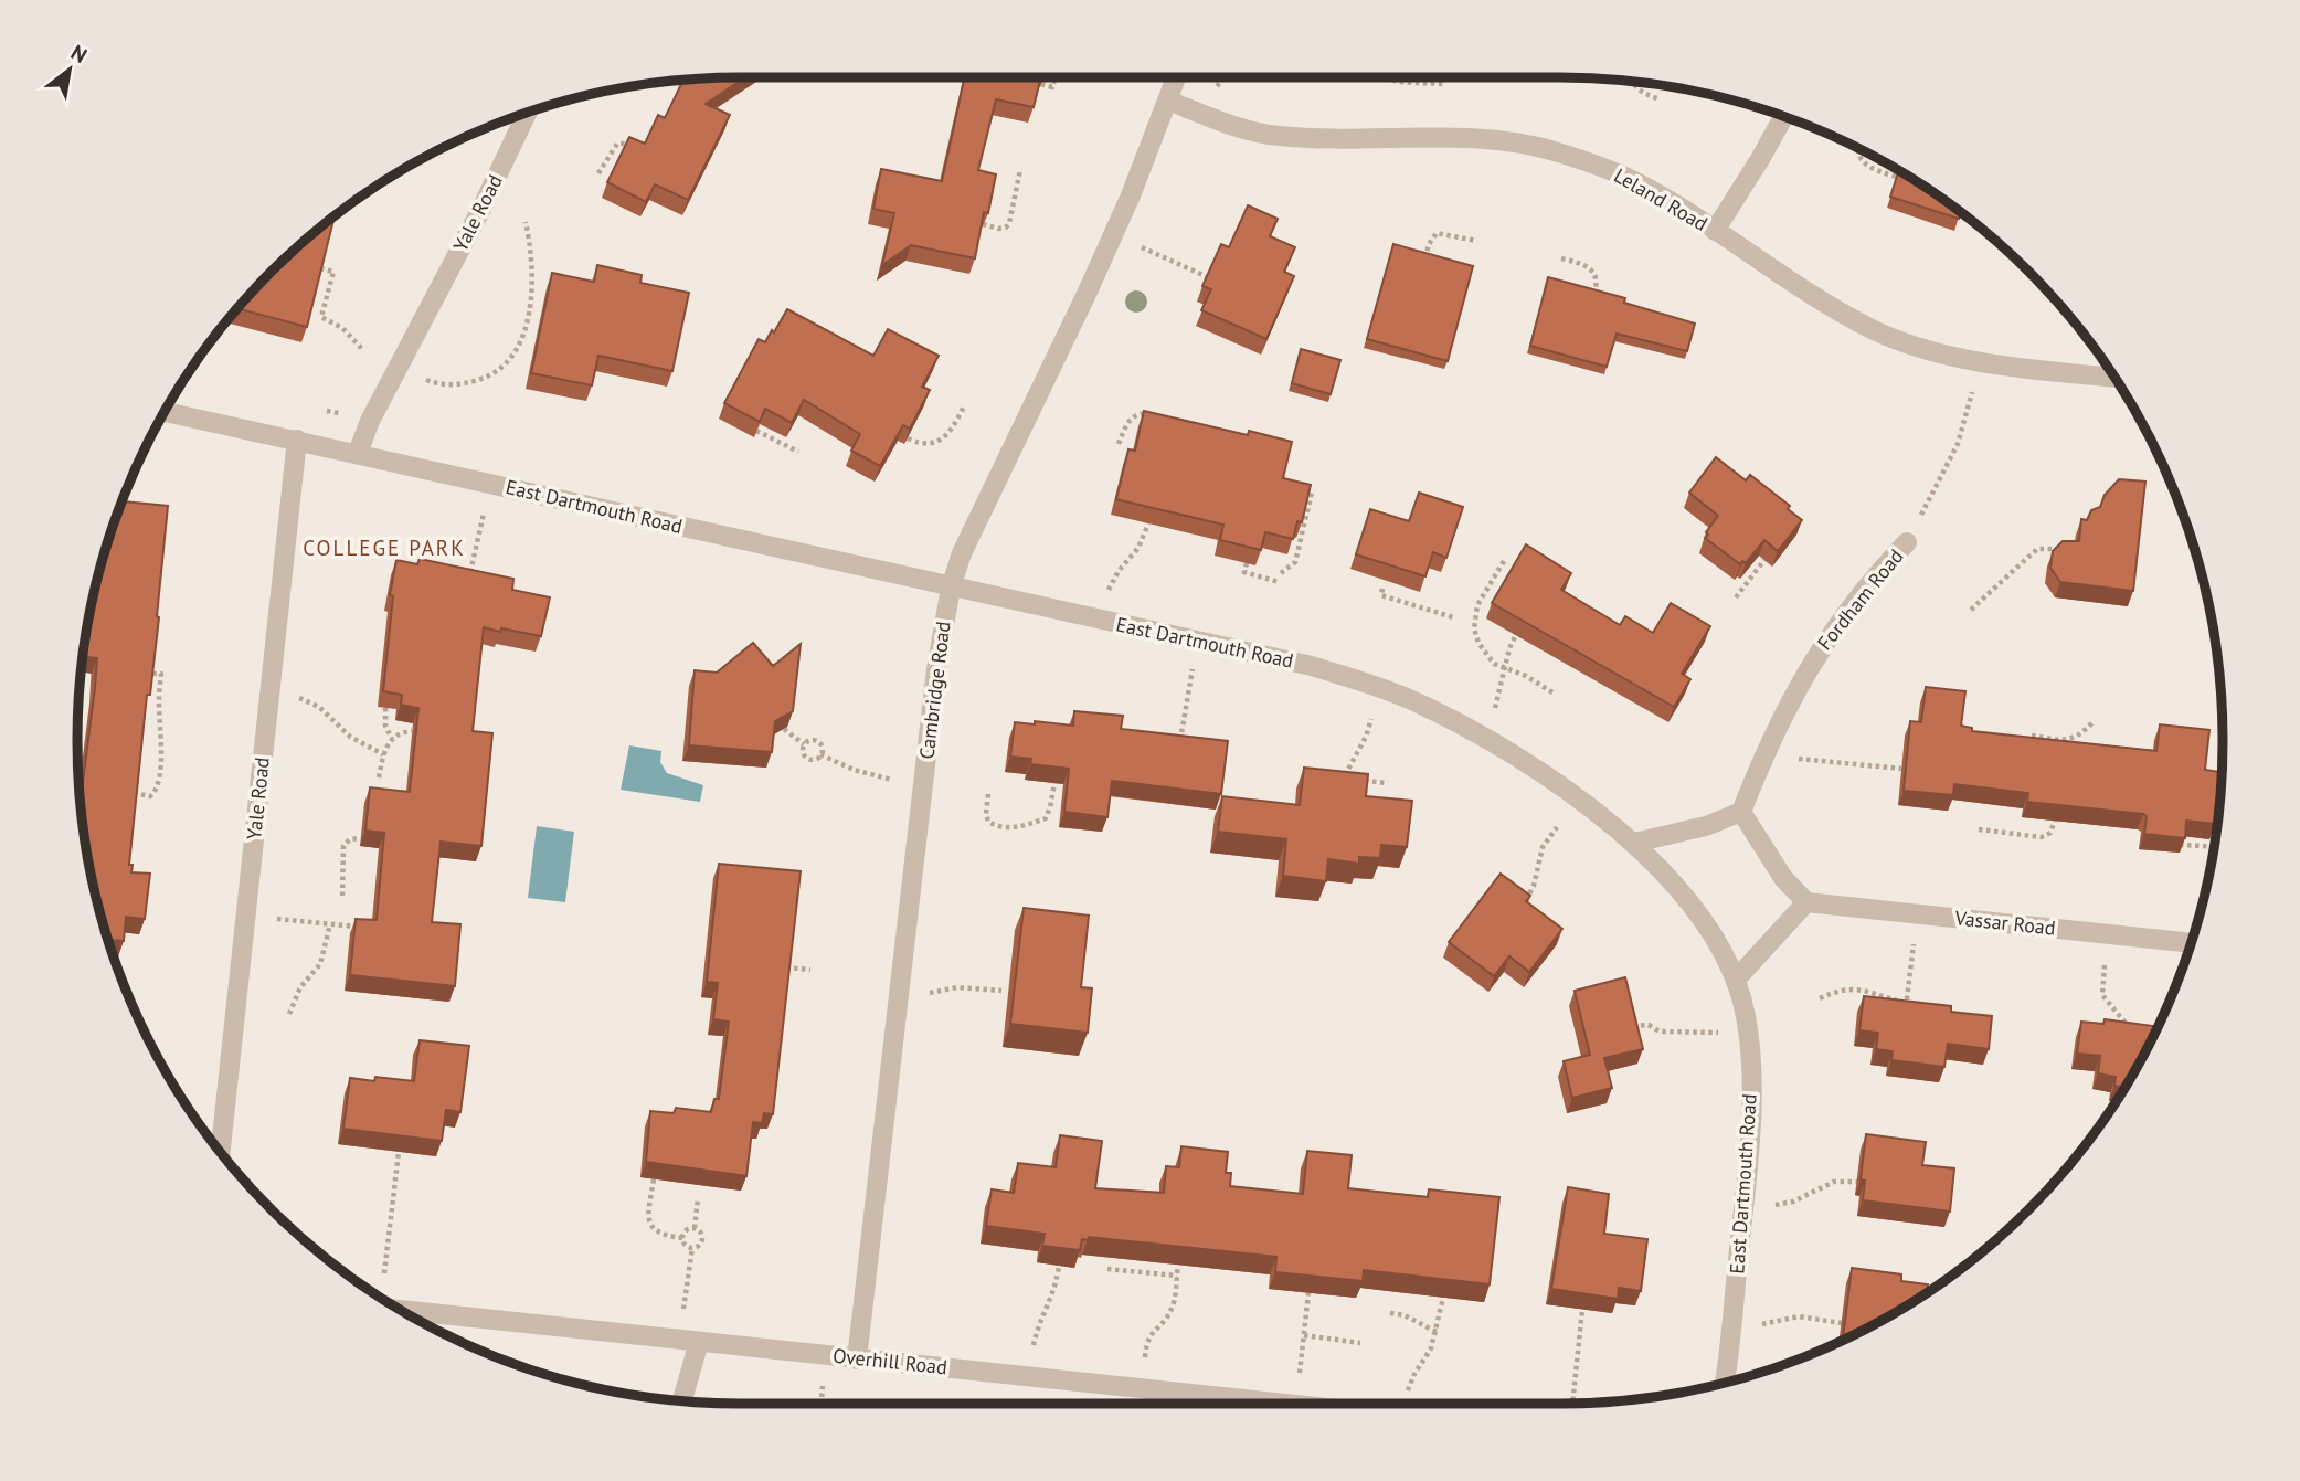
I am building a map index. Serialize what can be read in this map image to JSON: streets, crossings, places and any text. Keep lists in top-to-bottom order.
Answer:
{
  "streets": {
    "street": [
      "Leland Road",
      "Yale Road",
      "East Dartmouth Road",
      "Fordham Road",
      "Cambridge Road",
      "Vassar Road",
      "Overhill Road"
    ]
  },
  "crossings": [
    ["Leland Road", "Cambridge Road"],
    ["Yale Road", "East Dartmouth Road"],
    ["East Dartmouth Road", "Cambridge Road"],
    ["Cambridge Road", "Overhill Road"]
  ],
  "districts": ["COLLEGE PARK"],
  "north": "top right"
}
